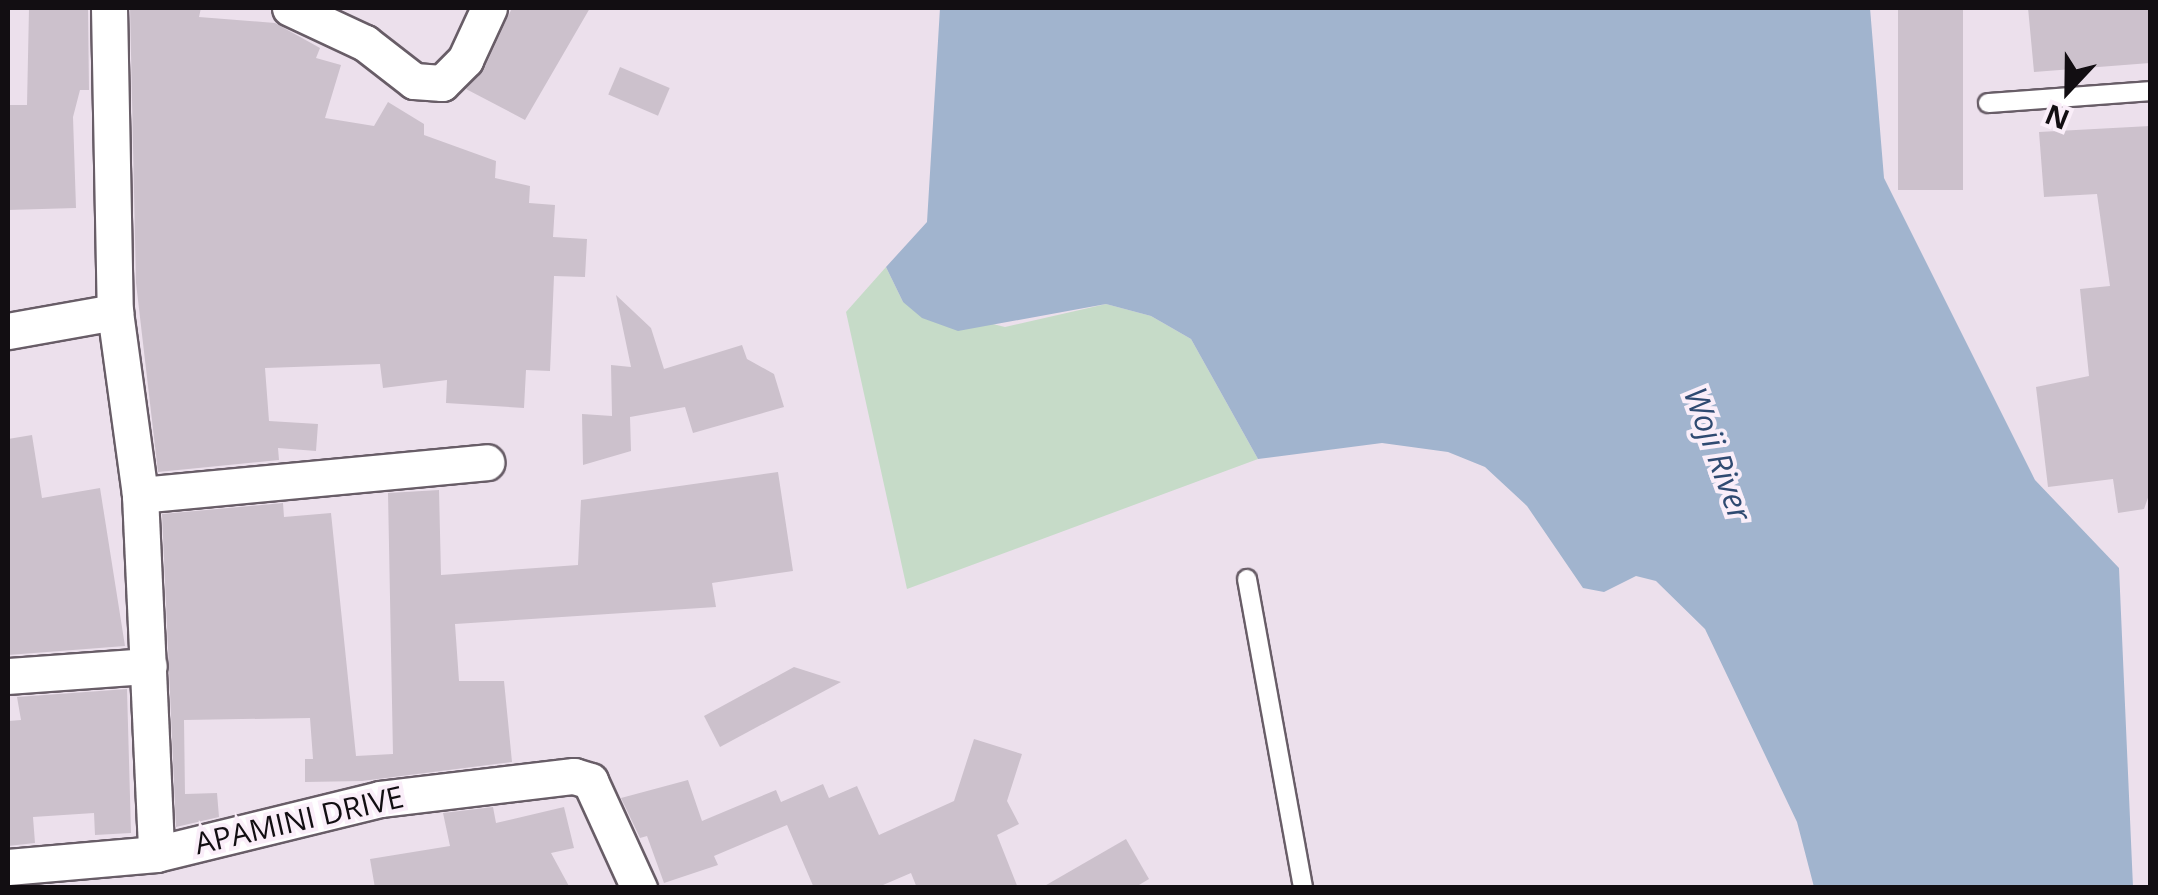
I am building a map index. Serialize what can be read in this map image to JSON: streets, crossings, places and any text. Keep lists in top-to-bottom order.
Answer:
{
  "streets": {
    "street": ["APAMINI DRIVE"]
  },
  "water": ["Woji River"],
  "north": "bottom"
}
